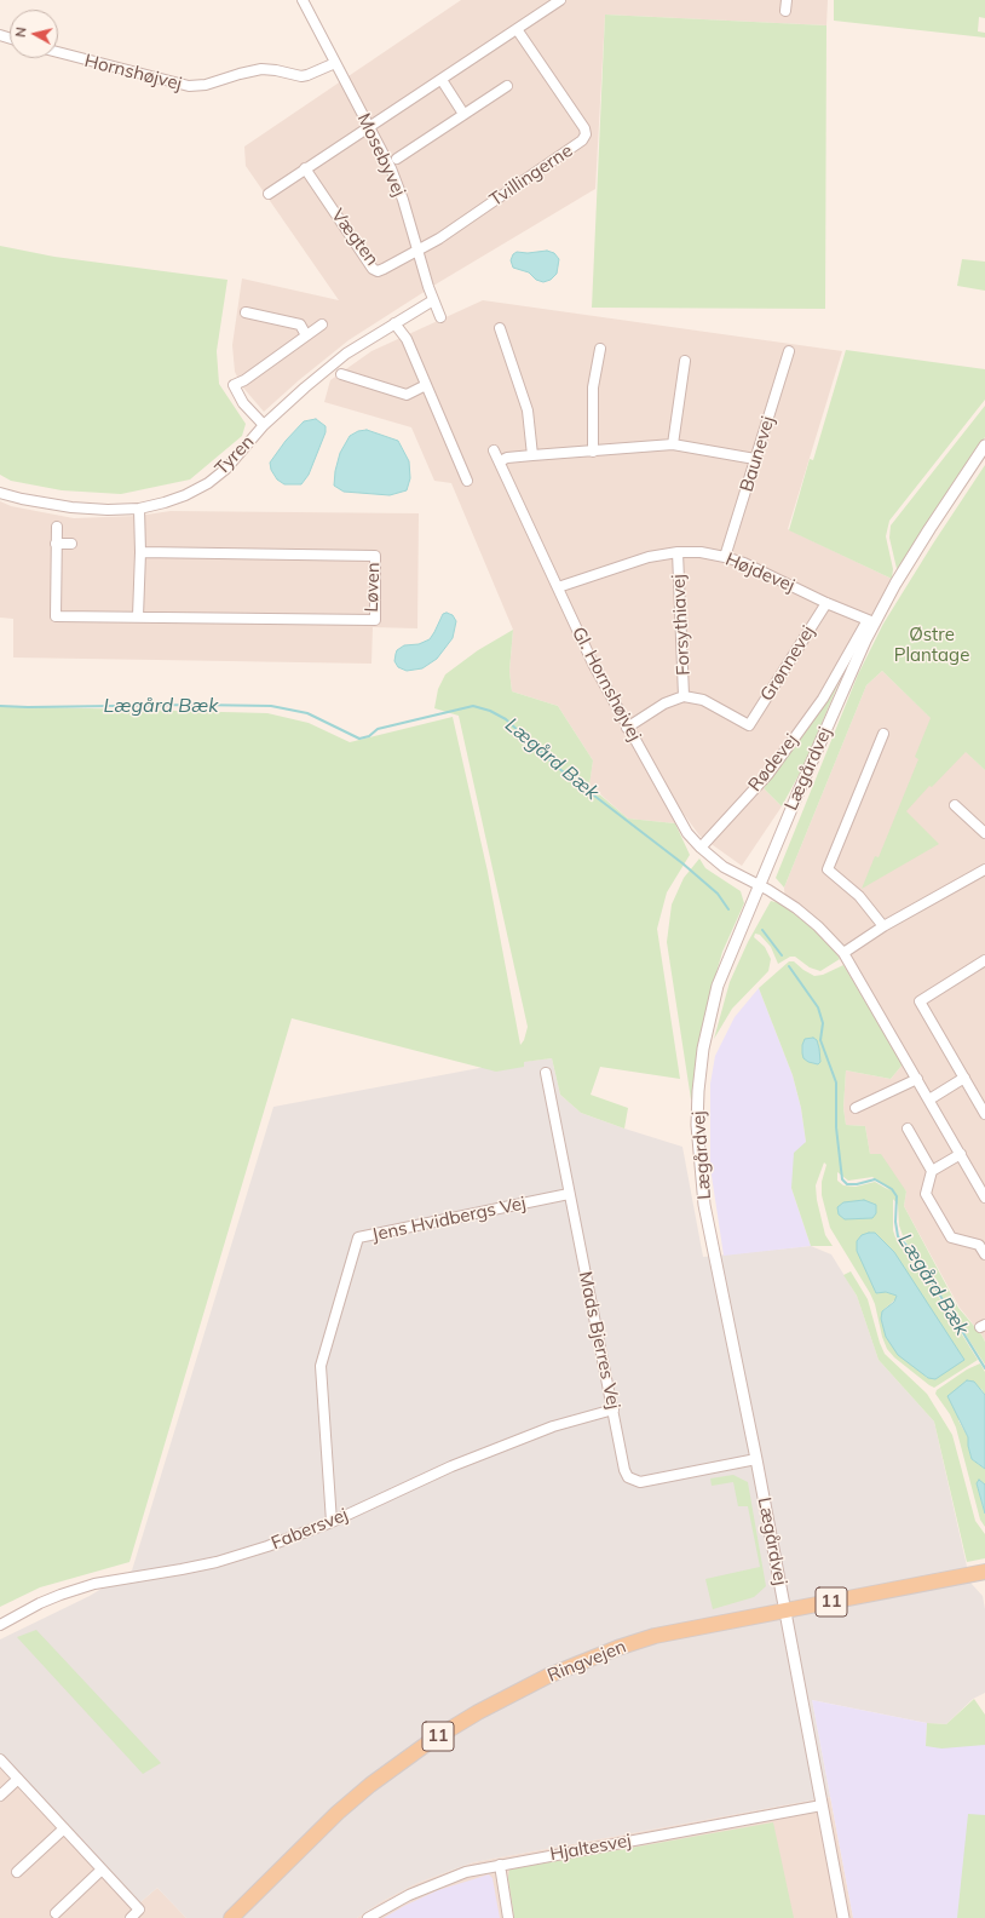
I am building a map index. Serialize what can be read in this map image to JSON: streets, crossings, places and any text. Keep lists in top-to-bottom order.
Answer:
{
  "streets": {
    "main road": ["11", "Ringvejen"],
    "street": [
      "Hornshøjvej",
      "Mosebyvej",
      "Tvillingerne",
      "Vægten",
      "Baunevej",
      "Tyren",
      "Højdevej",
      "Løven",
      "Forsythiavej",
      "Grønnevej",
      "Gl. Hornshøjvej",
      "Rødevej",
      "Lægårdvej",
      "Jens Hvidbergs Vej",
      "Mads Bjerres Vej",
      "Fabersvej",
      "Hjaltesvej"
    ]
  },
  "crossings": [
    ["Hornshøjvej", "Mosebyvej"],
    ["Mosebyvej", "Tvillingerne"],
    ["Mosebyvej", "Vægten"],
    ["Mosebyvej", "Tyren"],
    ["Tvillingerne", "Vægten"],
    ["Baunevej", "Højdevej"],
    ["Højdevej", "Forsythiavej"],
    ["Højdevej", "Grønnevej"],
    ["Højdevej", "Gl. Hornshøjvej"],
    ["Højdevej", "Rødevej"],
    ["Højdevej", "Lægårdvej"],
    ["Forsythiavej", "Grønnevej"],
    ["Gl. Hornshøjvej", "Rødevej"],
    ["Gl. Hornshøjvej", "Lægårdvej"],
    ["Rødevej", "Lægårdvej"],
    ["Lægårdvej", "Mads Bjerres Vej"],
    ["Lægårdvej", "Ringvejen"],
    ["Lægårdvej", "Hjaltesvej"],
    ["Jens Hvidbergs Vej", "Mads Bjerres Vej"],
    ["Jens Hvidbergs Vej", "Fabersvej"],
    ["Mads Bjerres Vej", "Fabersvej"]
  ],
  "water": ["Lægård Bæk"],
  "parks": ["Østre Plantage"],
  "north": "left"
}
